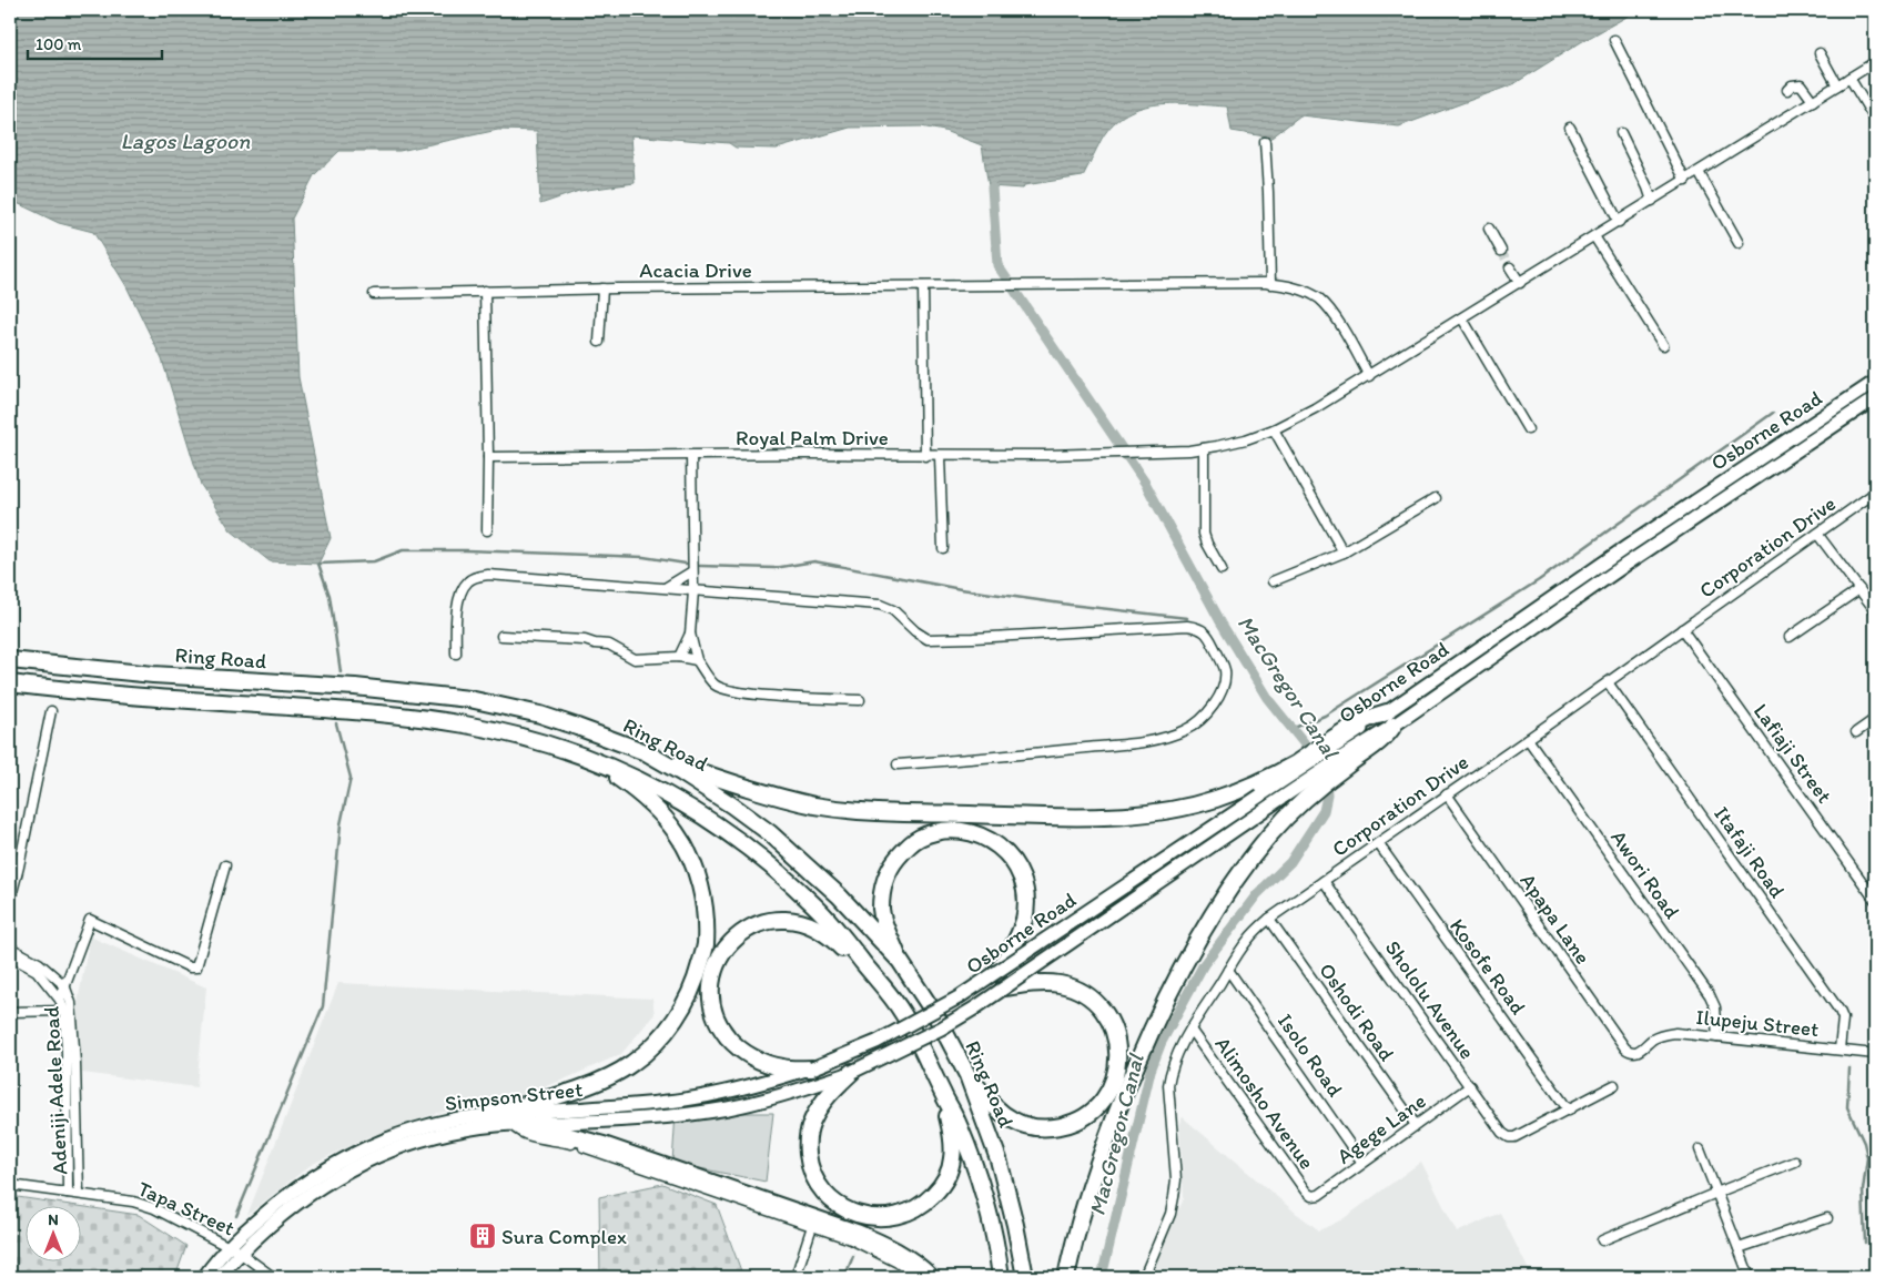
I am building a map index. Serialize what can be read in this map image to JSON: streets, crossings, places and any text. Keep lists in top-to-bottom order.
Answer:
{
  "streets": {
    "highway": ["Ring Road"],
    "main road": ["Osborne Road", "Simpson Street"],
    "street": [
      "Acacia Drive",
      "Royal Palm Drive",
      "Corporation Drive",
      "Lafiaji Street",
      "Itafaji Road",
      "Awori Road",
      "Apapa Lane",
      "Kosofe Road",
      "Shololu Avenue",
      "Oshodi Road",
      "Ilupeju Street",
      "Isolo Road",
      "Adeniji Adele Road",
      "Alimosho Avenue",
      "Agege Lane",
      "Tapa Street"
    ]
  },
  "crossings": [
    ["Acacia Drive", "Royal Palm Drive"],
    ["Osborne Road", "Simpson Street"],
    ["Osborne Road", "Tapa Street"],
    ["Corporation Drive", "Lafiaji Street"],
    ["Corporation Drive", "Itafaji Road"],
    ["Corporation Drive", "Awori Road"],
    ["Corporation Drive", "Apapa Lane"],
    ["Corporation Drive", "Kosofe Road"],
    ["Corporation Drive", "Shololu Avenue"],
    ["Corporation Drive", "Oshodi Road"],
    ["Corporation Drive", "Isolo Road"],
    ["Corporation Drive", "Alimosho Avenue"],
    ["Itafaji Road", "Ilupeju Street"],
    ["Awori Road", "Ilupeju Street"],
    ["Apapa Lane", "Ilupeju Street"],
    ["Kosofe Road", "Shololu Avenue"],
    ["Shololu Avenue", "Agege Lane"],
    ["Oshodi Road", "Agege Lane"],
    ["Isolo Road", "Agege Lane"],
    ["Adeniji Adele Road", "Tapa Street"],
    ["Simpson Street", "Tapa Street"],
    ["Alimosho Avenue", "Agege Lane"]
  ],
  "water": ["Lagos Lagoon", "MacGregor Canal"],
  "places": {
    "building": ["Sura Complex"]
  },
  "scale_bar": "100 m",
  "north": "top"
}
